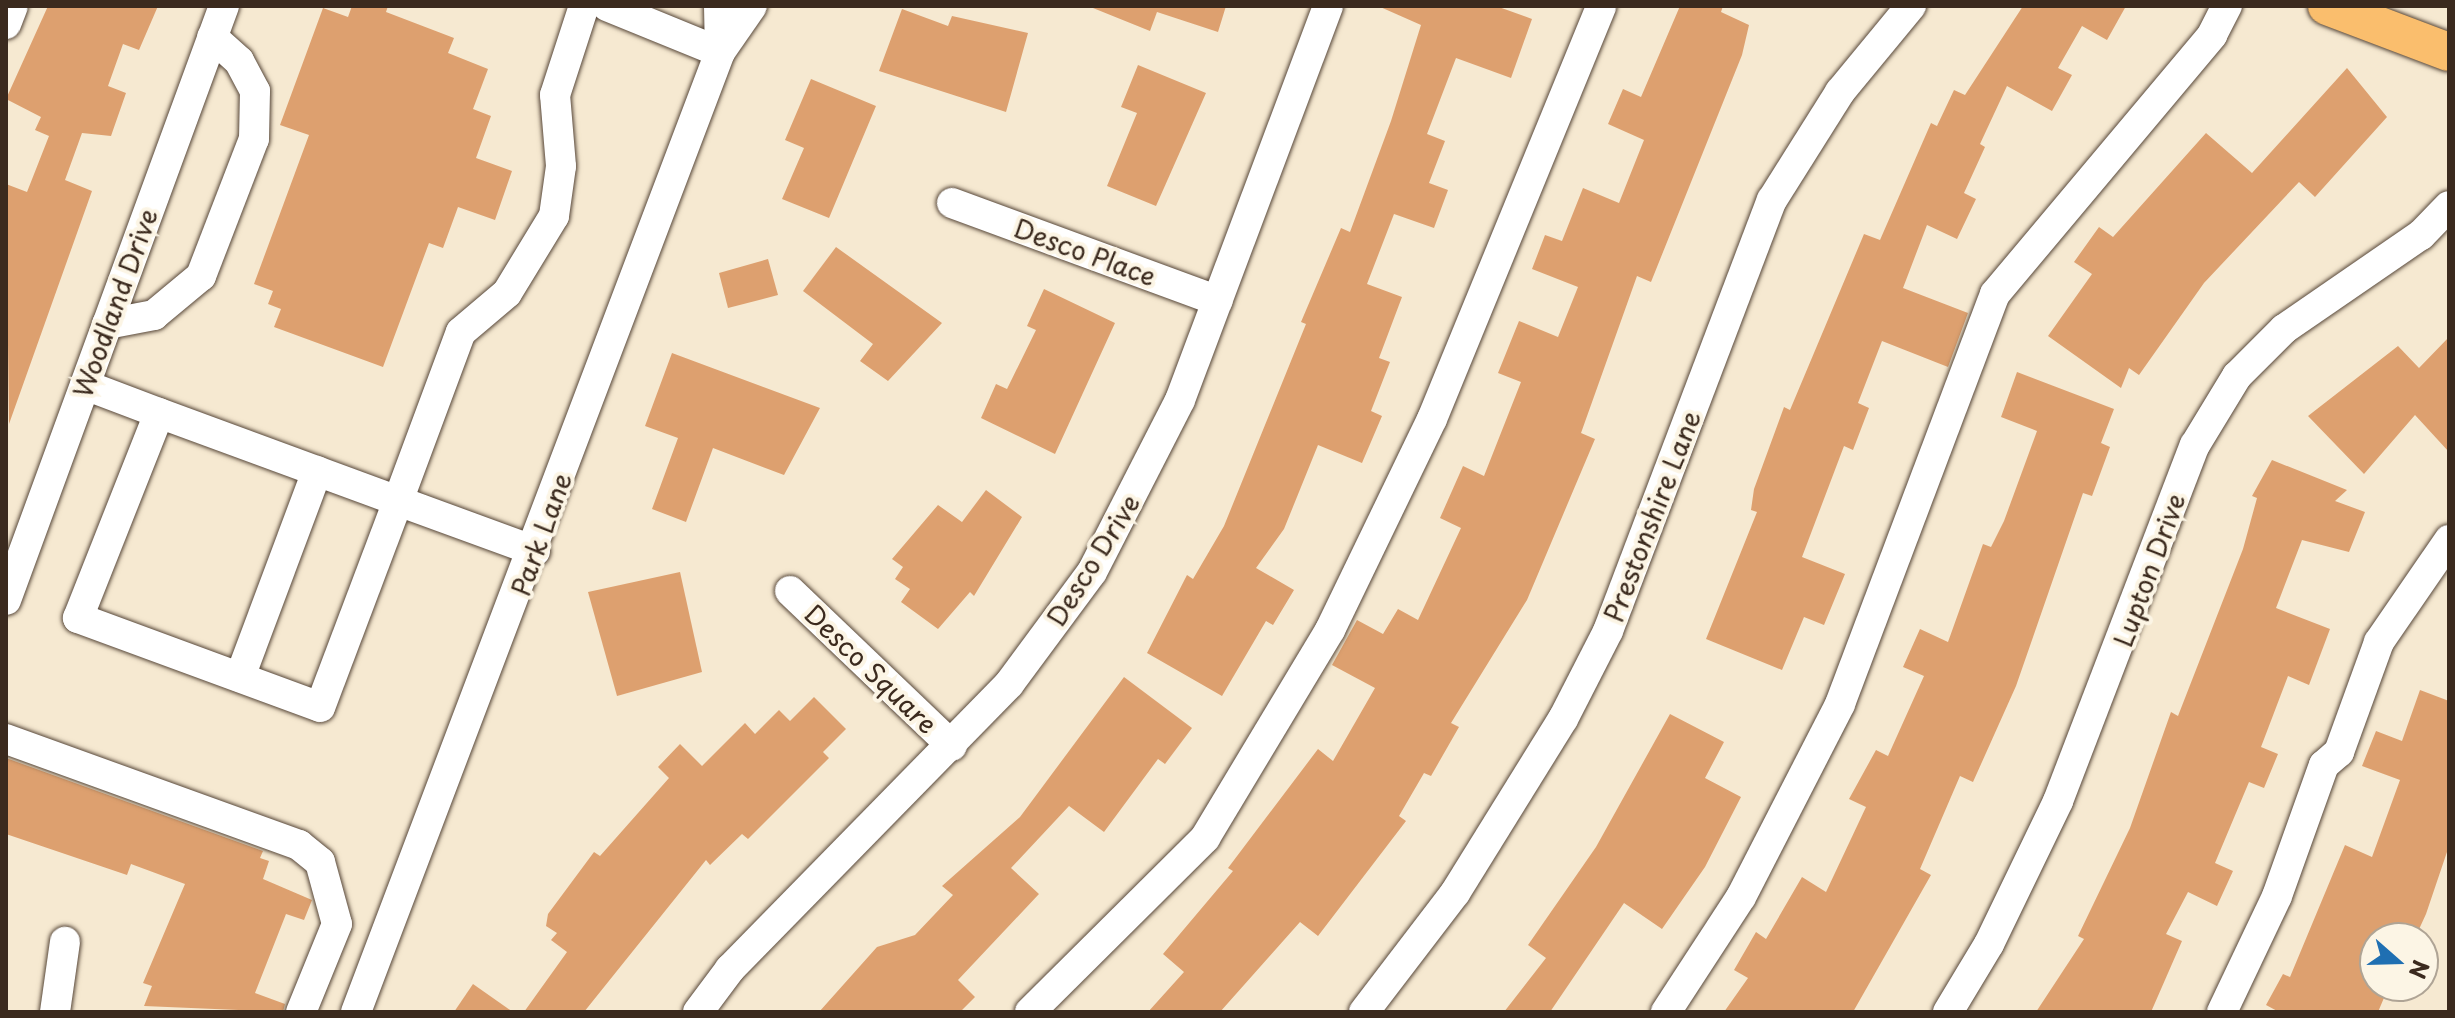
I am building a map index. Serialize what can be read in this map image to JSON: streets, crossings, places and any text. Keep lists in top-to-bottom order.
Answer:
{
  "streets": {
    "street": [
      "Desco Place",
      "Woodland Drive",
      "Prestonshire Lane",
      "Park Lane",
      "Desco Drive",
      "Lupton Drive",
      "Desco Square"
    ]
  },
  "crossings": [
    ["Desco Place", "Desco Drive"],
    ["Desco Drive", "Desco Square"]
  ],
  "north": "right"
}
